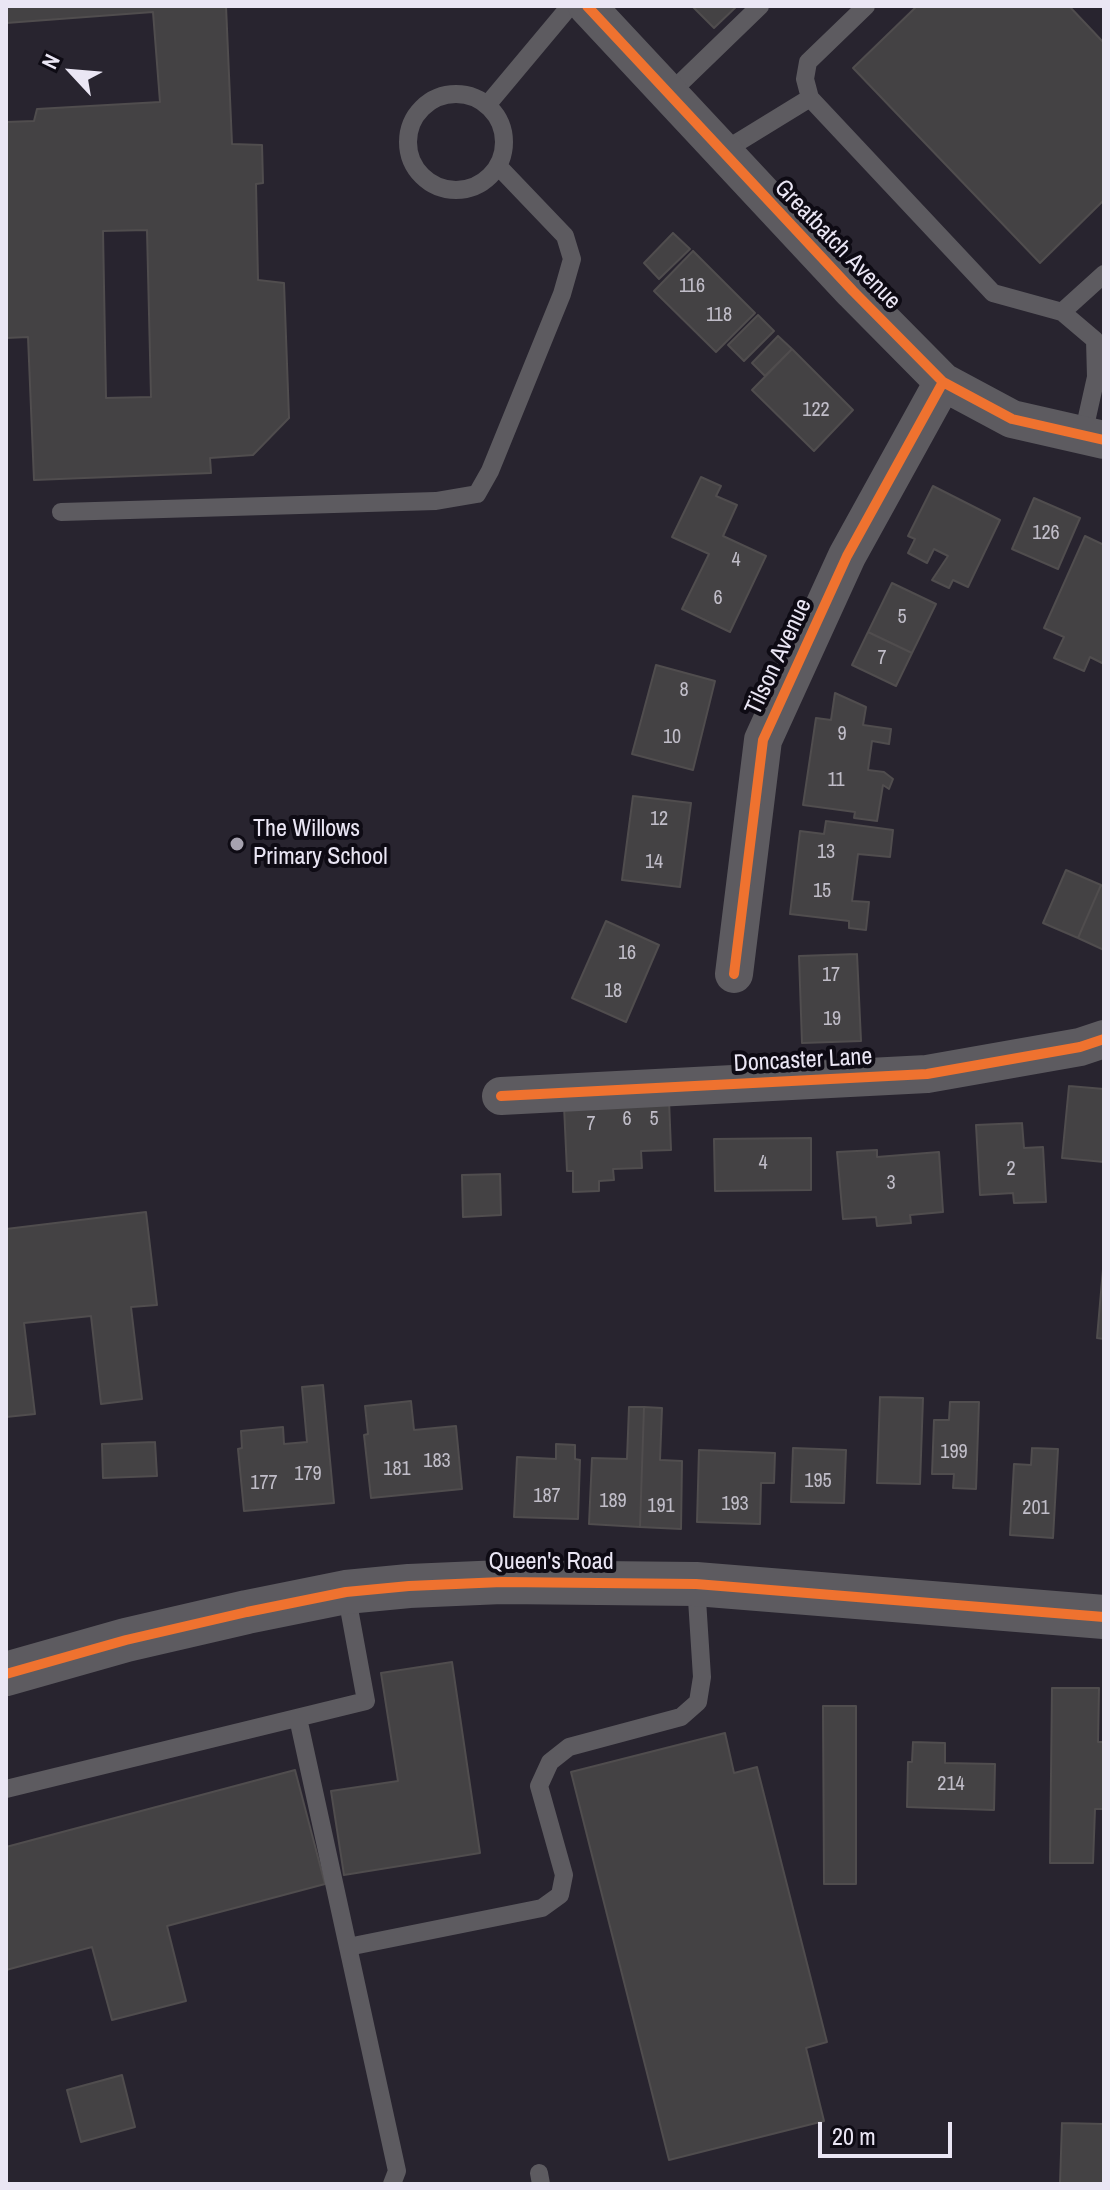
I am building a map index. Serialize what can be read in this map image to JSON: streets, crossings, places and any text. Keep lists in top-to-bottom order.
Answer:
{
  "streets": {
    "street": [
      "Greatbatch Avenue",
      "Tilson Avenue",
      "Doncaster Lane",
      "Queen's Road"
    ]
  },
  "crossings": [
    ["Greatbatch Avenue", "Tilson Avenue"]
  ],
  "places": ["The Willows Primary School"],
  "house_numbers": [
    "116",
    "118",
    "122",
    "126",
    "4",
    "6",
    "5",
    "7",
    "8",
    "9",
    "10",
    "11",
    "12",
    "13",
    "14",
    "15",
    "16",
    "17",
    "18",
    "19",
    "6",
    "5",
    "7",
    "4",
    "2",
    "3",
    "199",
    "183",
    "181",
    "179",
    "195",
    "177",
    "187",
    "189",
    "193",
    "191",
    "201",
    "214"
  ],
  "scale_bar": "20 m",
  "north": "top left"
}
